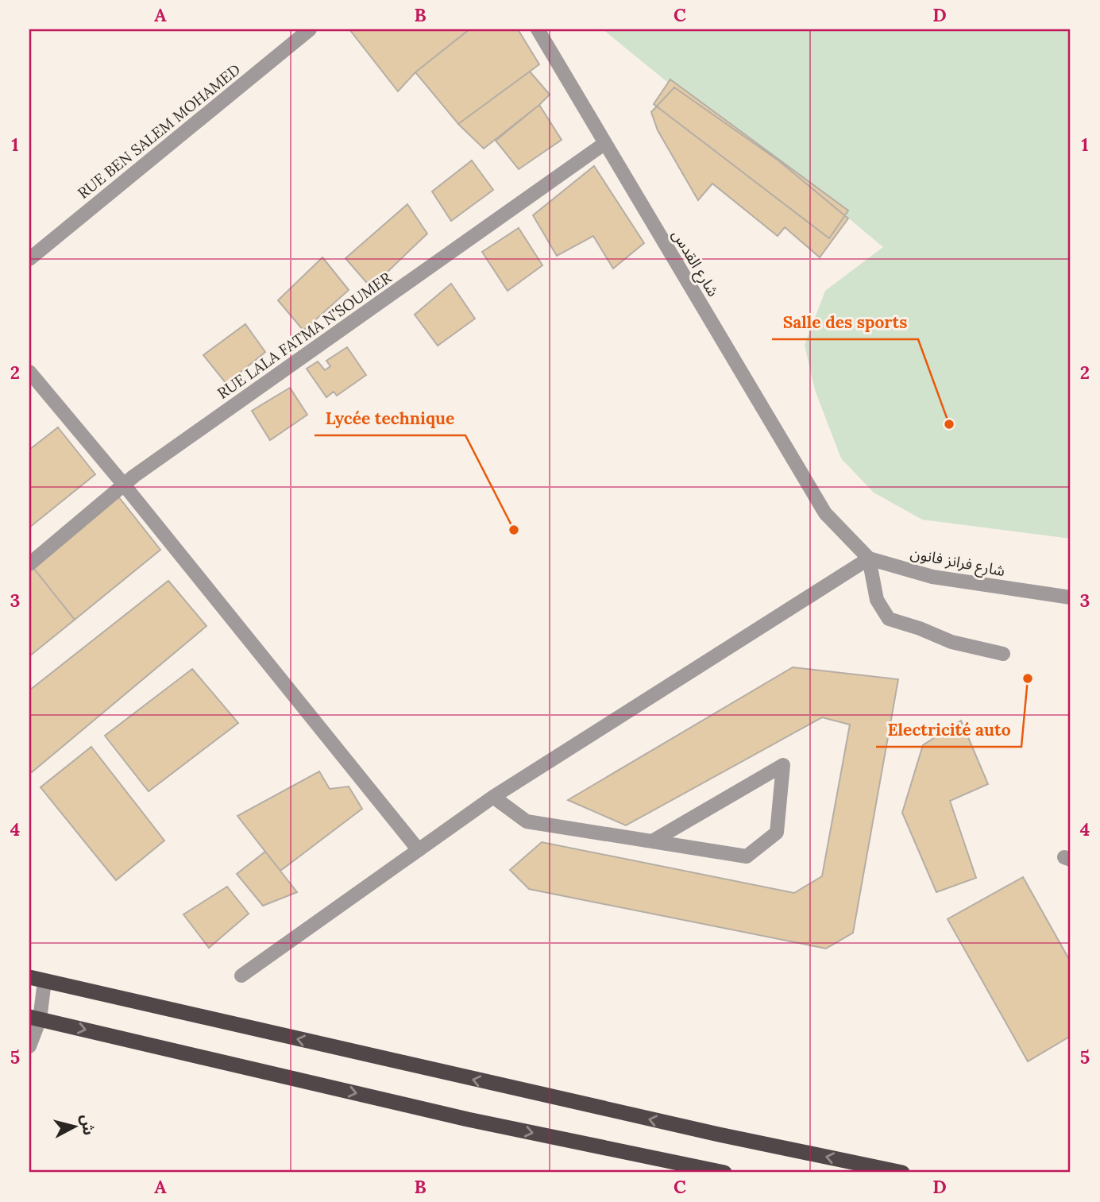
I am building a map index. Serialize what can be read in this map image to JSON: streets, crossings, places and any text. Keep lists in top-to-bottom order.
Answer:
{
  "streets": {
    "street": [
      "RUE BEN SALEM MOHAMED",
      "شارع القدس",
      "RUE LALA FATMA N'SOUMER",
      "شارع فرانز فانون"
    ]
  },
  "crossings": [
    ["شارع القدس", "RUE LALA FATMA N'SOUMER"],
    ["شارع القدس", "شارع فرانز فانون"]
  ],
  "places": ["Salle des sports", "Lycée technique", "Electricité auto"],
  "north": "right",
  "grid": {
    "columns": [
      "A",
      "B",
      "C",
      "D"
    ],
    "rows": [
      "1",
      "2",
      "3",
      "4",
      "5"
    ]
  }
}
